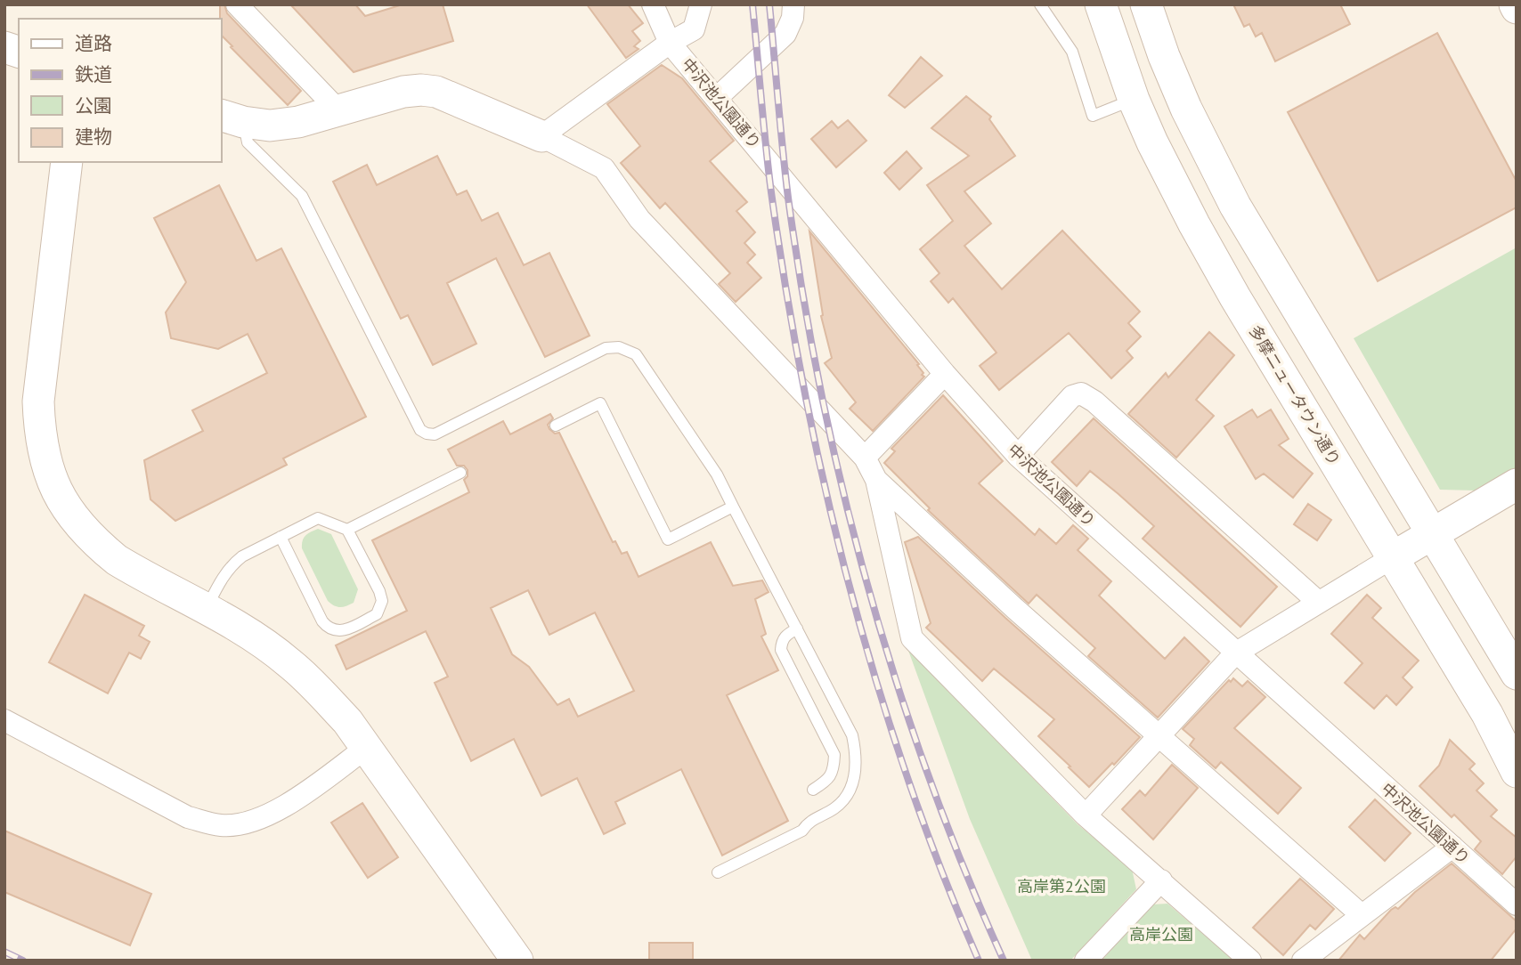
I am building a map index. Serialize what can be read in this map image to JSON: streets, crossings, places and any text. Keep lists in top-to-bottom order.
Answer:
{
  "streets": {
    "main road": ["多摩ニュータウン通り"],
    "street": ["中沢池公園通り"]
  },
  "parks": ["高岸第2公園", "高岸公園"],
  "legend": [
    "道路",
    "鉄道",
    "公園",
    "建物"
  ]
}
